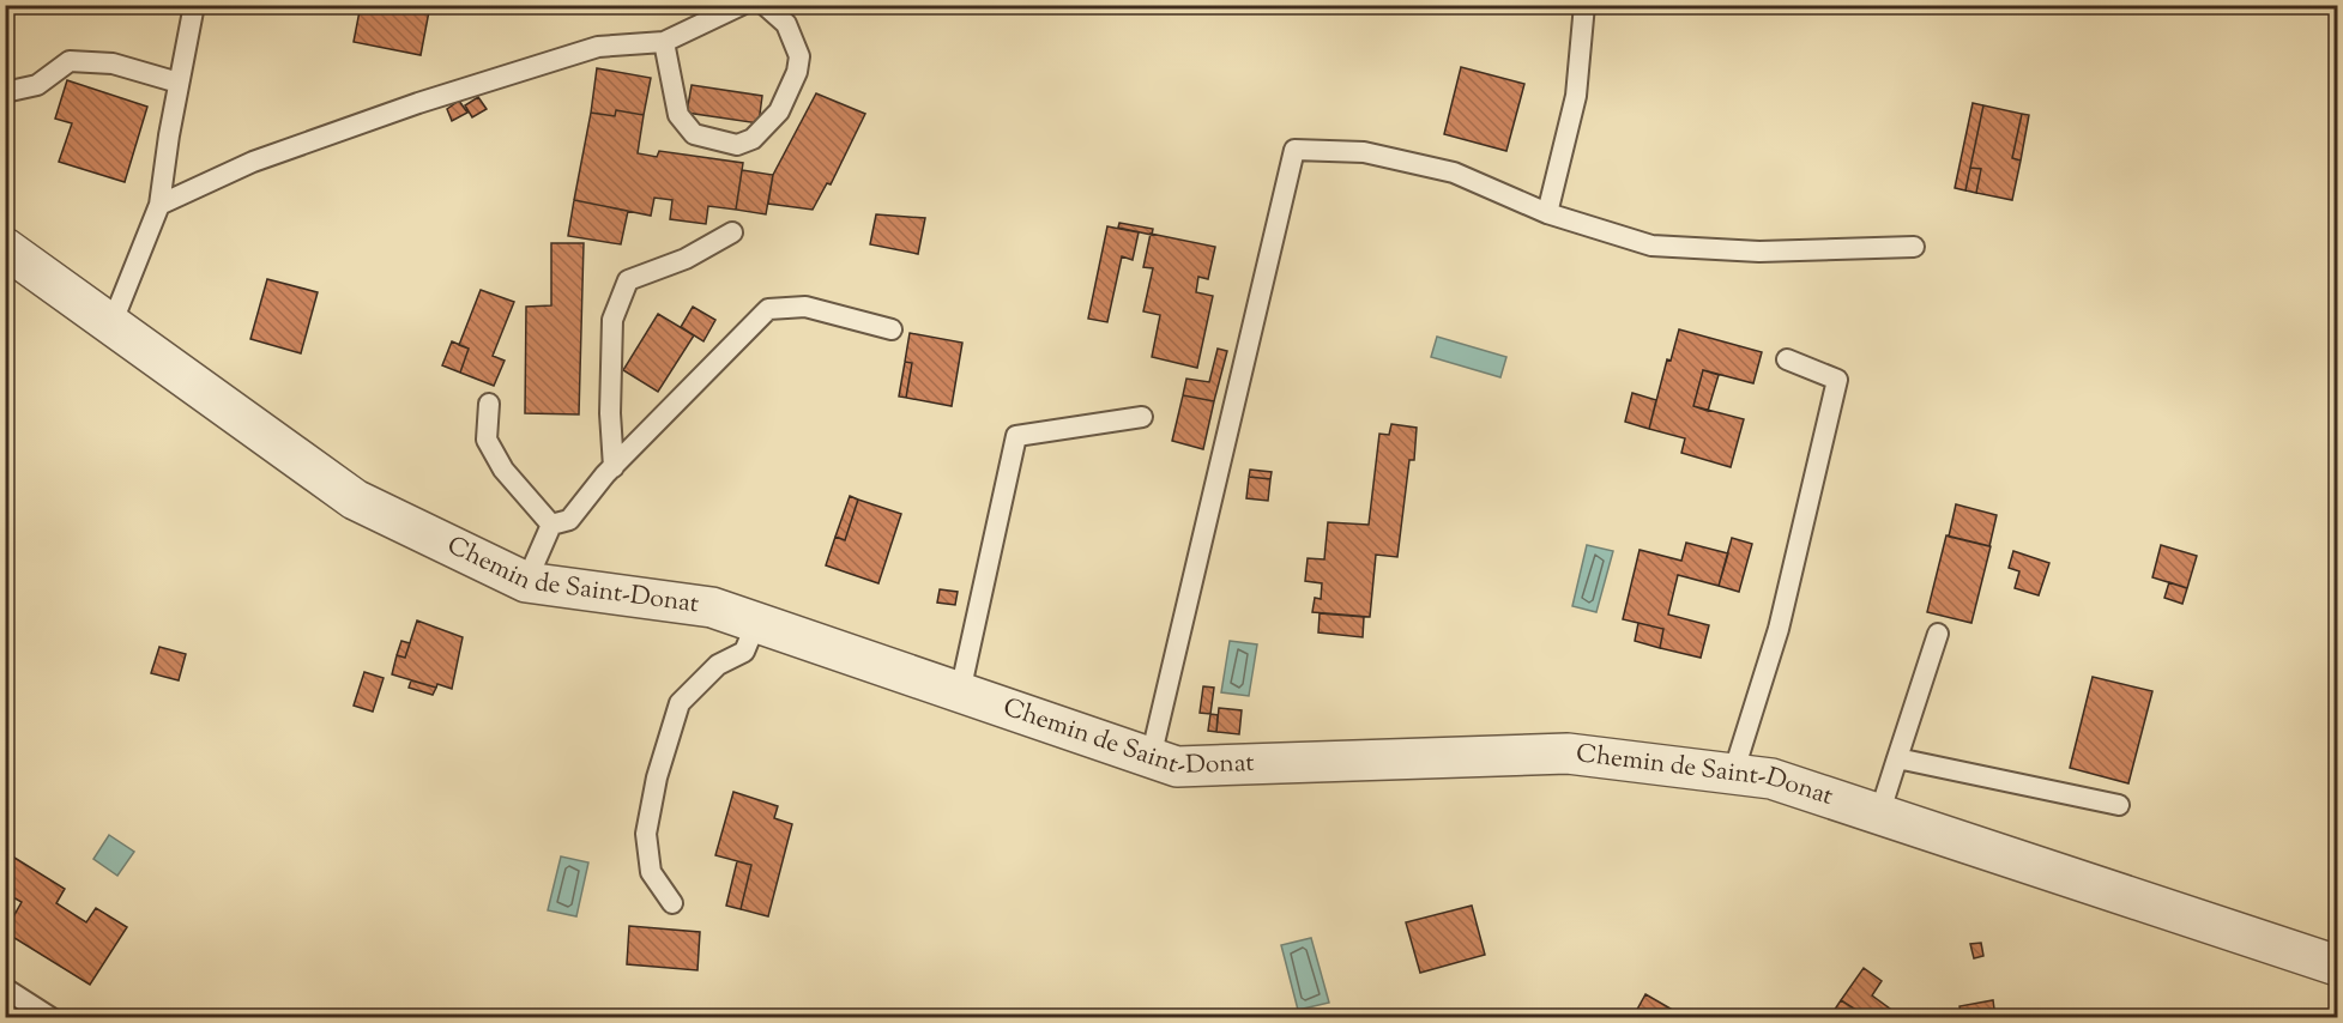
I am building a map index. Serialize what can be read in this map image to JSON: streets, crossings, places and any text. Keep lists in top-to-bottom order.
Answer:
{
  "streets": {
    "street": ["Chemin de Saint-Donat"]
  }
}
